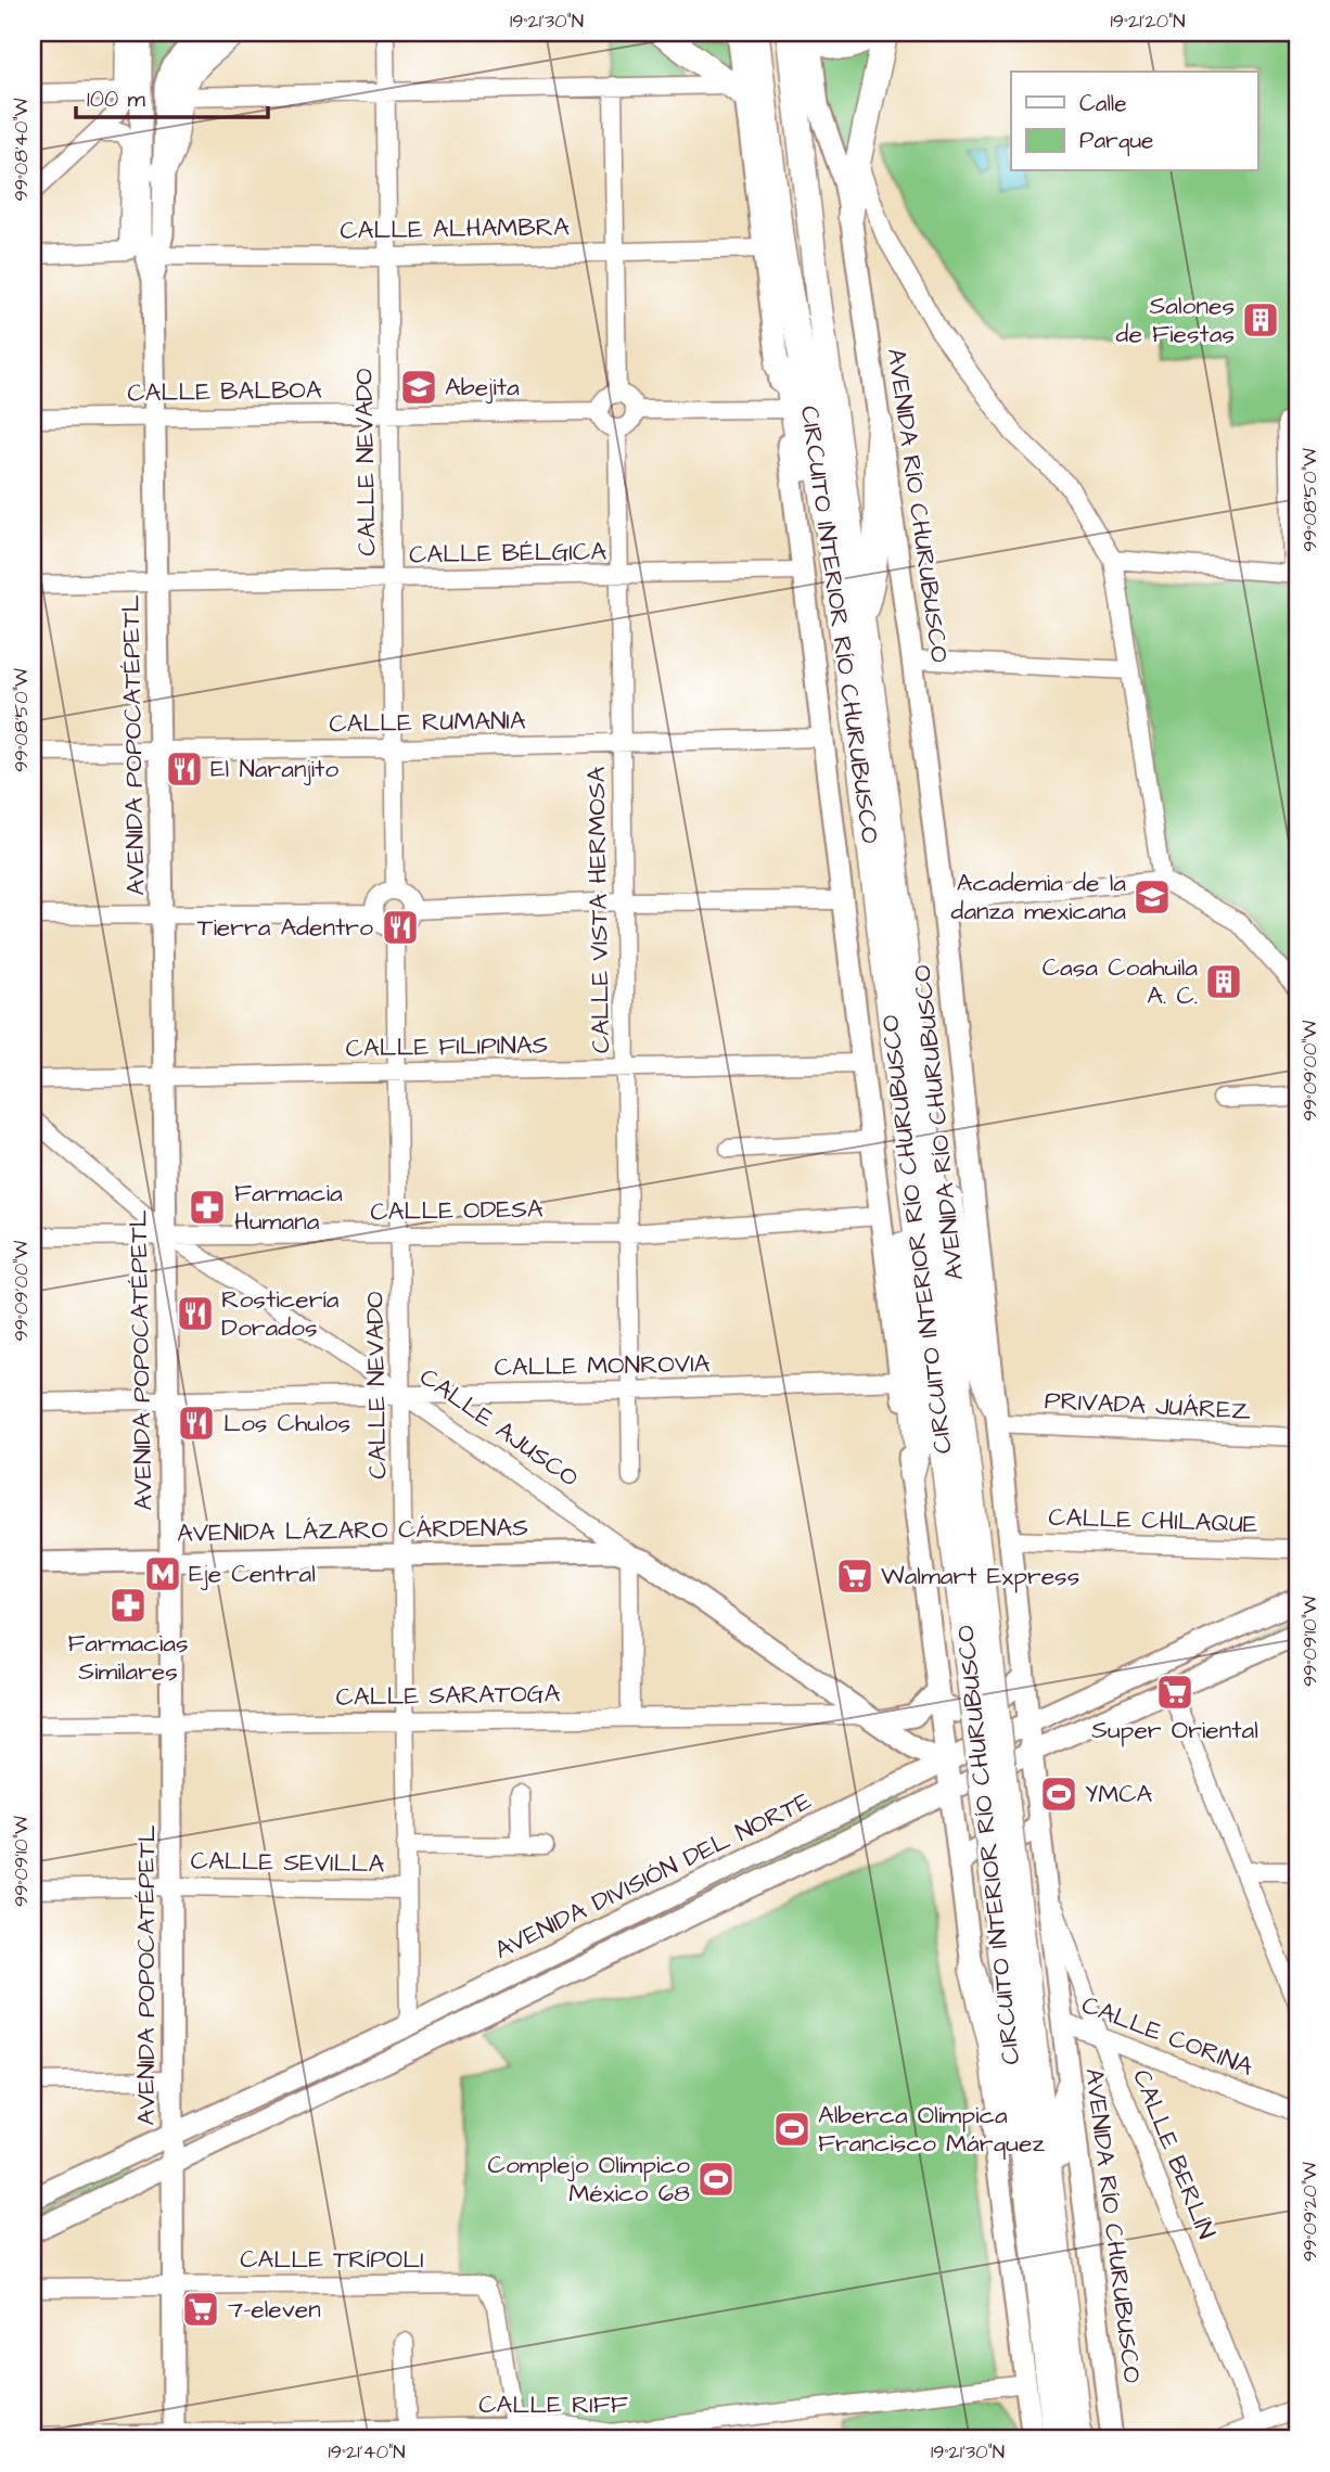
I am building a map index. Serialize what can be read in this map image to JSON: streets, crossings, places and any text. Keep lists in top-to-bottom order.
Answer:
{
  "streets": {
    "highway": ["CIRCUITO INTERIOR RÍO CHURUBUSCO"],
    "main road": [
      "AVENIDA RÍO CHURUBUSCO",
      "AVENIDA POPOCATÉPETL",
      "CALLE AJUSCO",
      "AVENIDA LÁZARO CÁRDENAS",
      "AVENIDA DIVISIÓN DEL NORTE"
    ],
    "street": [
      "CALLE ALHAMBRA",
      "CALLE BALBOA",
      "CALLE NEVADO",
      "CALLE BÉLGICA",
      "CALLE RUMANIA",
      "CALLE VISTA HERMOSA",
      "CALLE FILIPINAS",
      "CALLE ODESA",
      "CALLE MONROVIA",
      "PRIVADA JUÁREZ",
      "CALLE CHILAQUE",
      "CALLE SARATOGA",
      "CALLE SEVILLA",
      "CALLE CORINA",
      "CALLE BERLÍN",
      "CALLE TRÍPOLI",
      "CALLE RIFF"
    ]
  },
  "crossings": [
    ["CALLE ALHAMBRA", "CALLE NEVADO"],
    ["CALLE ALHAMBRA", "AVENIDA POPOCATÉPETL"],
    ["CALLE BALBOA", "CALLE NEVADO"],
    ["CALLE BALBOA", "AVENIDA POPOCATÉPETL"],
    ["CALLE BALBOA", "CALLE VISTA HERMOSA"],
    ["CALLE NEVADO", "CALLE BÉLGICA"],
    ["CALLE NEVADO", "CALLE RUMANIA"],
    ["CALLE NEVADO", "CALLE FILIPINAS"],
    ["CALLE NEVADO", "CALLE ODESA"],
    ["CALLE NEVADO", "CALLE MONROVIA"],
    ["CALLE NEVADO", "CALLE AJUSCO"],
    ["CALLE NEVADO", "AVENIDA LÁZARO CÁRDENAS"],
    ["CALLE NEVADO", "CALLE SARATOGA"],
    ["CALLE NEVADO", "CALLE SEVILLA"],
    ["CALLE NEVADO", "AVENIDA DIVISIÓN DEL NORTE"],
    ["AVENIDA RÍO CHURUBUSCO", "PRIVADA JUÁREZ"],
    ["AVENIDA RÍO CHURUBUSCO", "CALLE CHILAQUE"],
    ["AVENIDA RÍO CHURUBUSCO", "AVENIDA DIVISIÓN DEL NORTE"],
    ["AVENIDA RÍO CHURUBUSCO", "CALLE CORINA"],
    ["AVENIDA RÍO CHURUBUSCO", "CALLE BERLÍN"],
    ["CALLE BÉLGICA", "AVENIDA POPOCATÉPETL"],
    ["CALLE BÉLGICA", "CALLE VISTA HERMOSA"],
    ["CALLE RUMANIA", "AVENIDA POPOCATÉPETL"],
    ["CALLE RUMANIA", "CALLE VISTA HERMOSA"],
    ["AVENIDA POPOCATÉPETL", "CALLE FILIPINAS"],
    ["AVENIDA POPOCATÉPETL", "CALLE ODESA"],
    ["AVENIDA POPOCATÉPETL", "CALLE MONROVIA"],
    ["AVENIDA POPOCATÉPETL", "CALLE AJUSCO"],
    ["AVENIDA POPOCATÉPETL", "AVENIDA LÁZARO CÁRDENAS"],
    ["AVENIDA POPOCATÉPETL", "CALLE SARATOGA"],
    ["AVENIDA POPOCATÉPETL", "CALLE SEVILLA"],
    ["AVENIDA POPOCATÉPETL", "AVENIDA DIVISIÓN DEL NORTE"],
    ["AVENIDA POPOCATÉPETL", "CALLE TRÍPOLI"],
    ["AVENIDA POPOCATÉPETL", "CALLE RIFF"],
    ["CALLE VISTA HERMOSA", "CALLE FILIPINAS"],
    ["CALLE VISTA HERMOSA", "CALLE ODESA"],
    ["CALLE VISTA HERMOSA", "CALLE MONROVIA"],
    ["CALLE ODESA", "CALLE AJUSCO"],
    ["CALLE MONROVIA", "CALLE AJUSCO"],
    ["CALLE AJUSCO", "AVENIDA LÁZARO CÁRDENAS"],
    ["CALLE AJUSCO", "CALLE SARATOGA"],
    ["CALLE AJUSCO", "AVENIDA DIVISIÓN DEL NORTE"],
    ["CALLE CORINA", "CALLE BERLÍN"],
    ["CALLE TRÍPOLI", "CALLE RIFF"]
  ],
  "places": {
    "building": ["Salones de Fiestas", "Casa Coahuila A. C."],
    "school or university": ["Abejita", "Academia de la danza mexicana"],
    "restaurant": [
      "El Naranjito",
      "Tierra Adentro",
      "Rosticería Dorados",
      "Los Chulos"
    ],
    "pharmacy": ["Farmacia Humana", "Farmacias Similares"],
    "metro station": ["Eje Central"],
    "supermarket": ["Walmart Express", "Super Oriental", "7-eleven"],
    "sports": ["YMCA", "Alberca Olímpica Francisco Márquez", "Complejo Olímpico México 68"]
  },
  "legend": ["Calle", "Parque"],
  "scale_bar": "100 m",
  "coordinates": [
    "19°21'30\"N",
    "19°21'20\"N",
    "99°08'40\"W",
    "99°08'50\"W",
    "99°09'00\"W",
    "99°09'10\"W",
    "99°09'20\"W",
    "19°21'40\"N"
  ]
}
